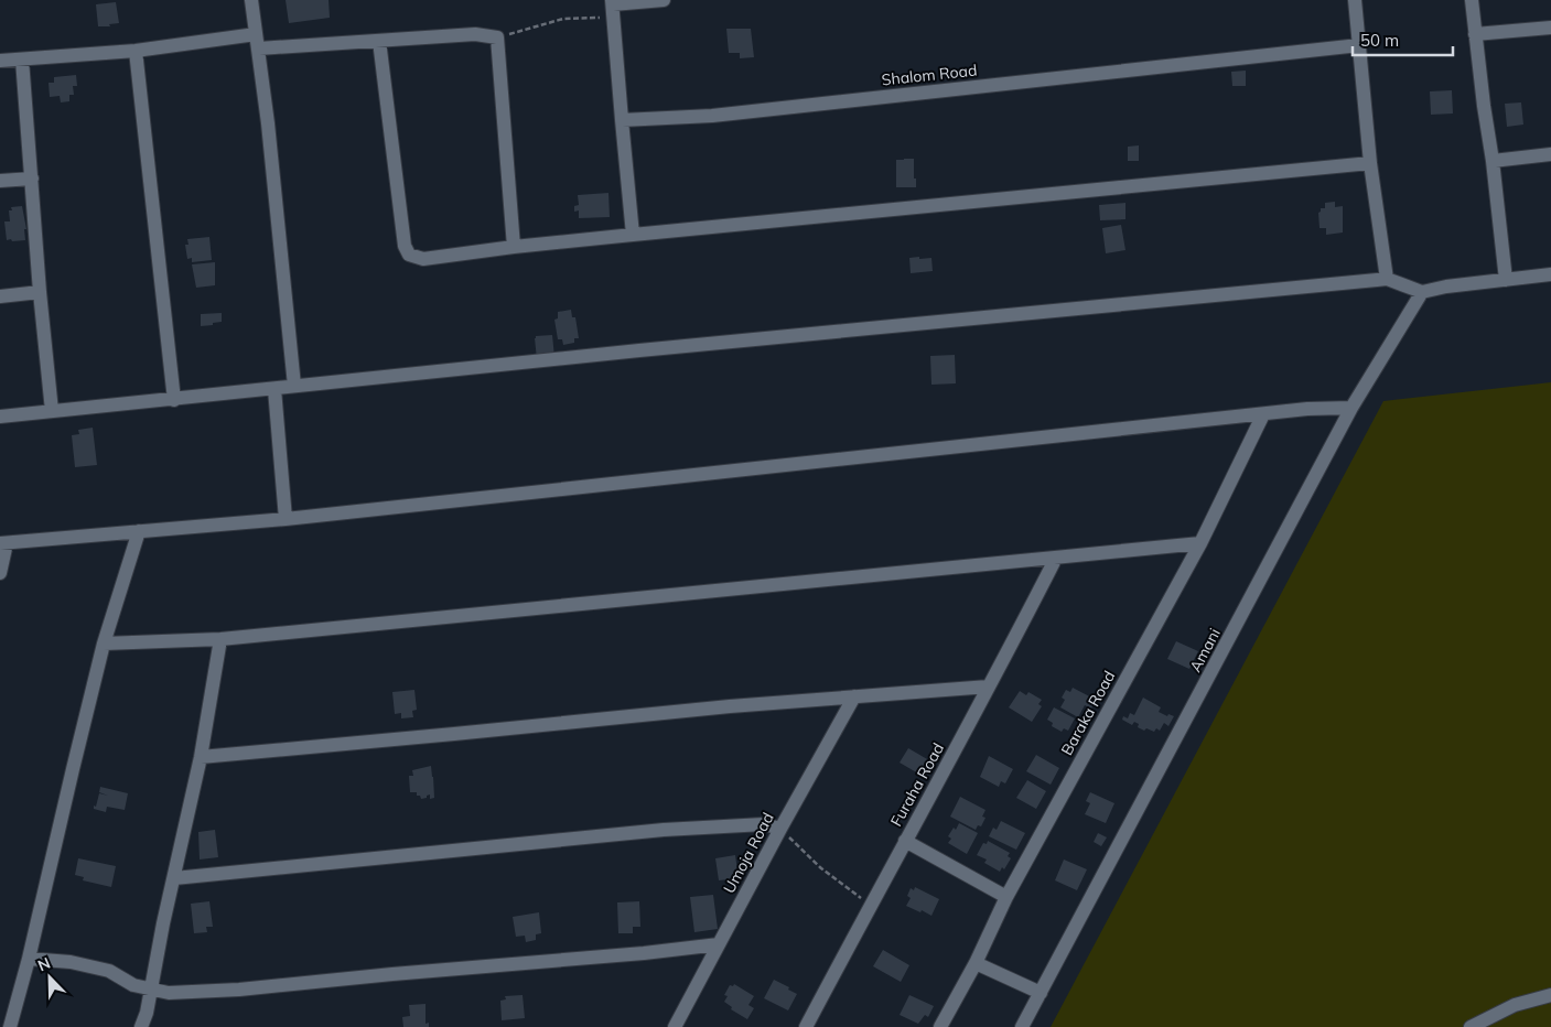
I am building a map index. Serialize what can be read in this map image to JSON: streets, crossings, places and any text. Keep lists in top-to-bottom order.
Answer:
{
  "streets": {
    "street": [
      "Shalom Road",
      "Amani",
      "Baraka Road",
      "Furaha Road",
      "Umoja Road"
    ]
  },
  "scale_bar": "50 m",
  "north": "top left"
}
